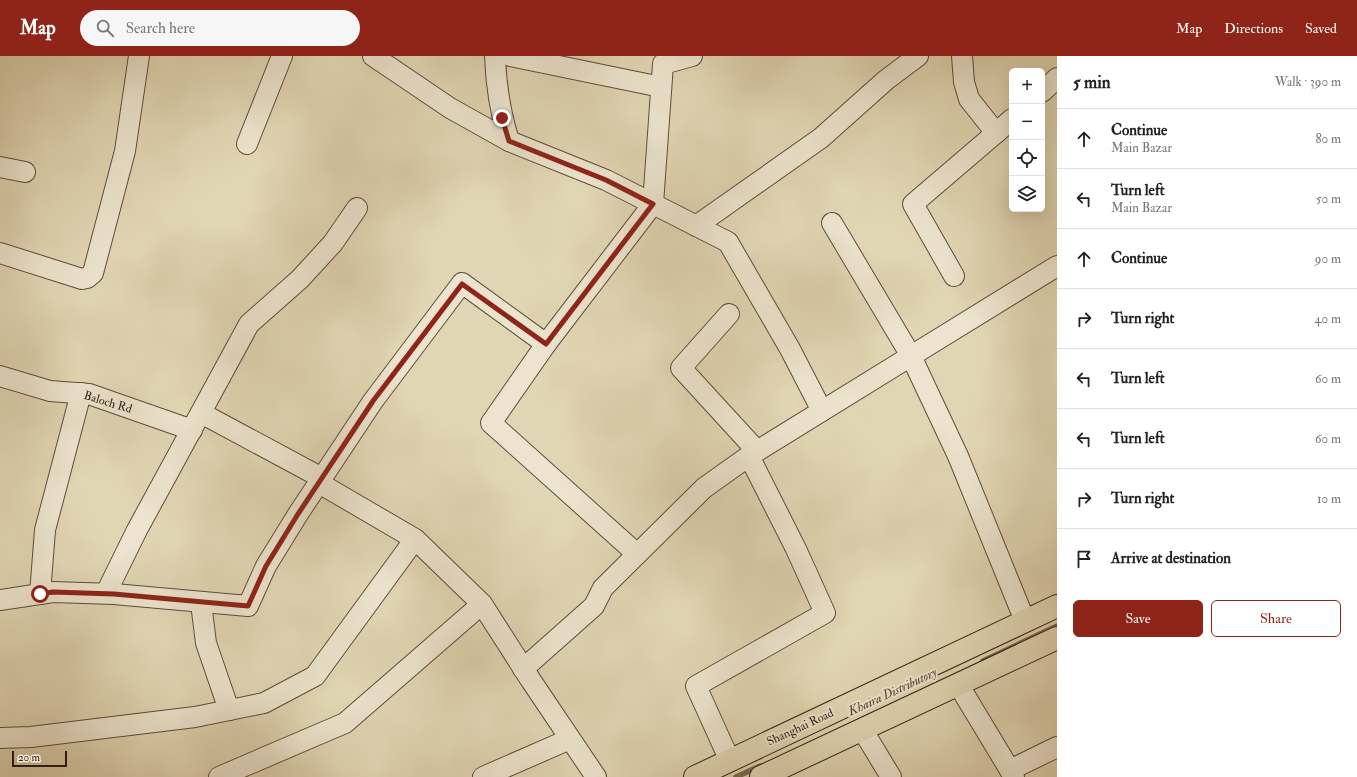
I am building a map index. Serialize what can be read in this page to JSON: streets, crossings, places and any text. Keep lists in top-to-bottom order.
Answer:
{
  "streets": {
    "main road": ["Shanghai Road"],
    "street": ["Baloch Rd"]
  },
  "water": ["Khaira Distributory"],
  "scale_bar": "20 m",
  "page": {
    "header": "Map",
    "search": "Search here",
    "nav": ["Map", "Directions", "Saved"],
    "heading": ["5 min", "Walk · 390 m"],
    "map_buttons": ["+", "−"],
    "list": [
      ["Continue", "Main Bazar", "80 m"],
      ["Turn left", "Main Bazar", "50 m"],
      ["Continue", "90 m"],
      ["Turn right", "40 m"],
      ["Turn left", "60 m"],
      ["Turn left", "60 m"],
      ["Turn right", "10 m"],
      "Arrive at destination"
    ],
    "buttons": ["Save", "Share"],
    "scale": "20 m"
  }
}
